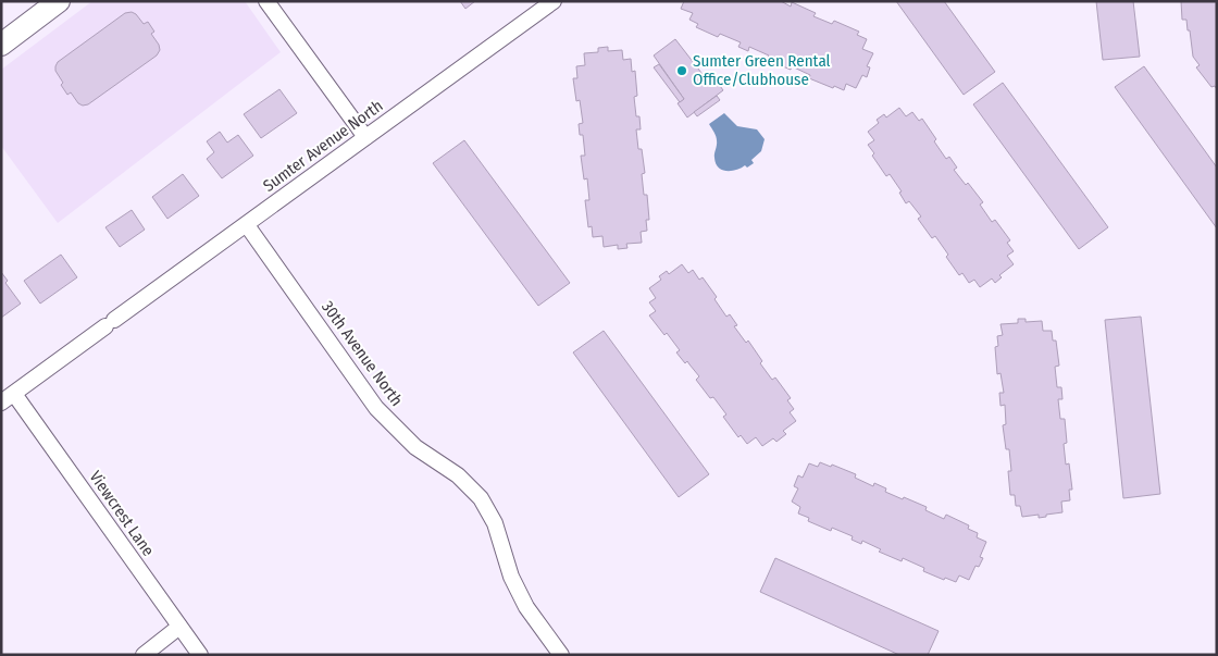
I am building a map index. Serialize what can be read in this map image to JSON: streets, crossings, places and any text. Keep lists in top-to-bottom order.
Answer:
{
  "streets": {
    "street": ["Sumter Avenue North", "30th Avenue North", "Viewcrest Lane"]
  },
  "crossings": [
    ["Sumter Avenue North", "30th Avenue North"],
    ["Sumter Avenue North", "Viewcrest Lane"]
  ],
  "places": ["Sumter Green Rental Office/Clubhouse"]
}
